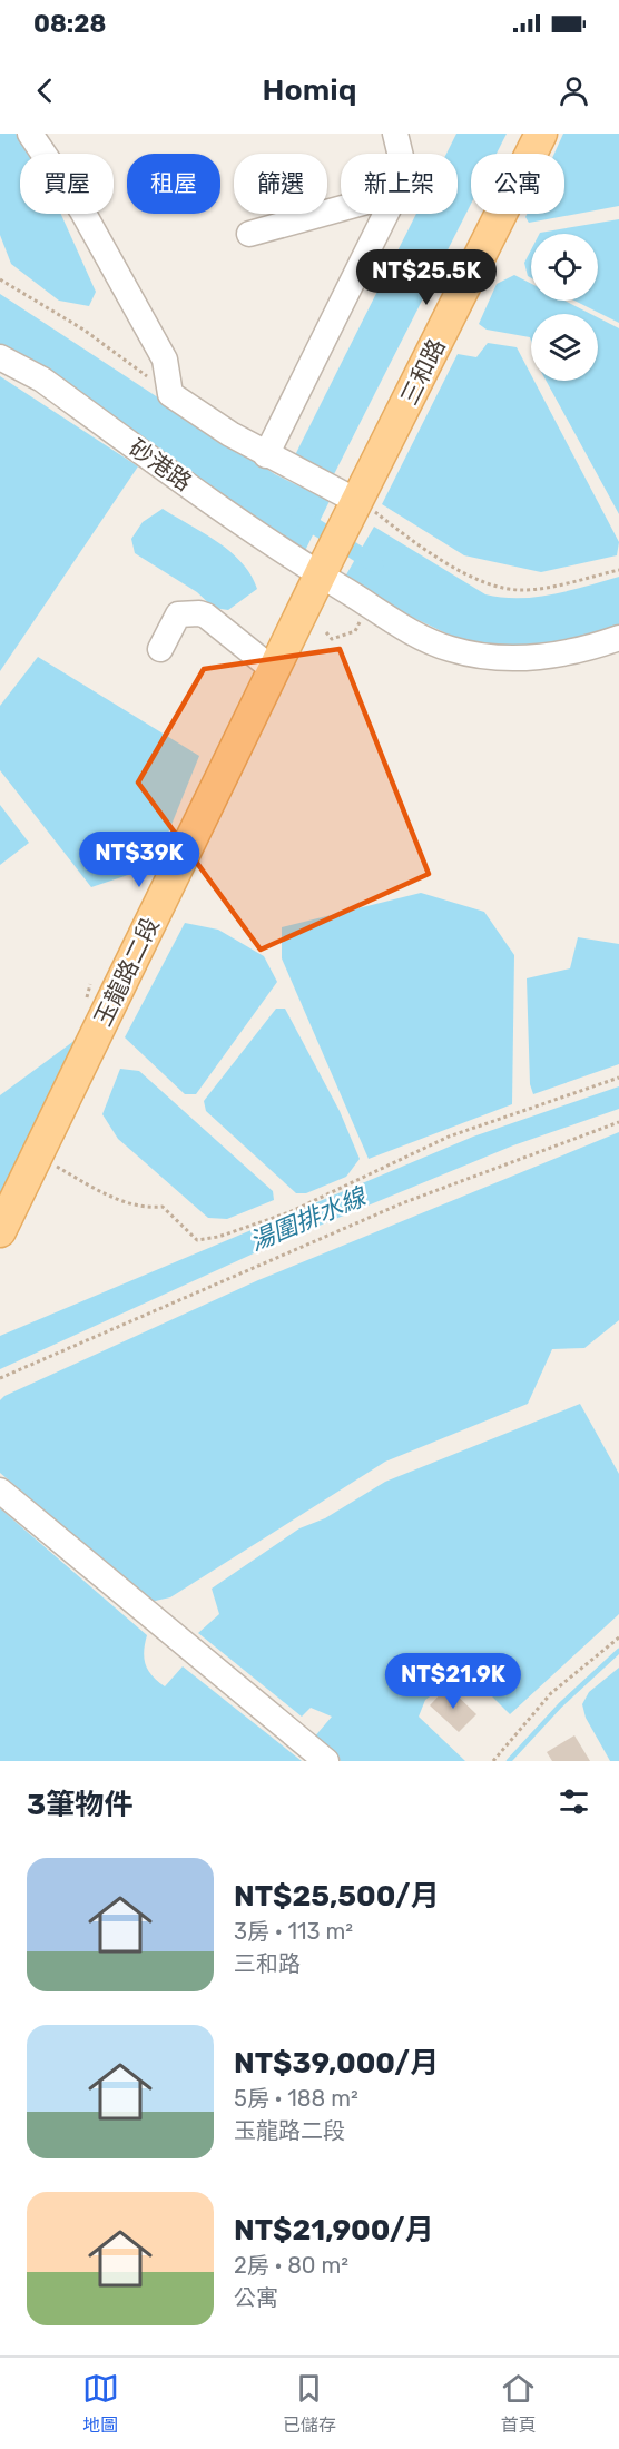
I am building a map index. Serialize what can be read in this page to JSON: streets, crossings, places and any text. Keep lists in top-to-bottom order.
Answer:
{
  "streets": {
    "main road": ["三和路", "玉龍路二段"],
    "street": ["砂港路"]
  },
  "crossings": [
    ["三和路", "砂港路"],
    ["三和路", "玉龍路二段"],
    ["砂港路", "玉龍路二段"]
  ],
  "water": ["湯圍排水線"],
  "page": {
    "status": "08:28",
    "header": "Homiq",
    "chip": [
      "買屋",
      "租屋",
      "篩選",
      "新上架",
      "公寓"
    ],
    "price": ["NT$25.5K", "NT$39K", "NT$21.9K"],
    "heading": "3筆物件",
    "list": [
      {
        "name": "NT$25,500/月",
        "note": "3房 · 113 m² · 三和路"
      },
      {
        "name": "NT$39,000/月",
        "note": "5房 · 188 m² · 玉龍路二段"
      },
      {
        "name": "NT$21,900/月",
        "note": "2房 · 80 m² · 公寓"
      }
    ],
    "tabs": ["地圖", "已儲存", "首頁"]
  }
}
